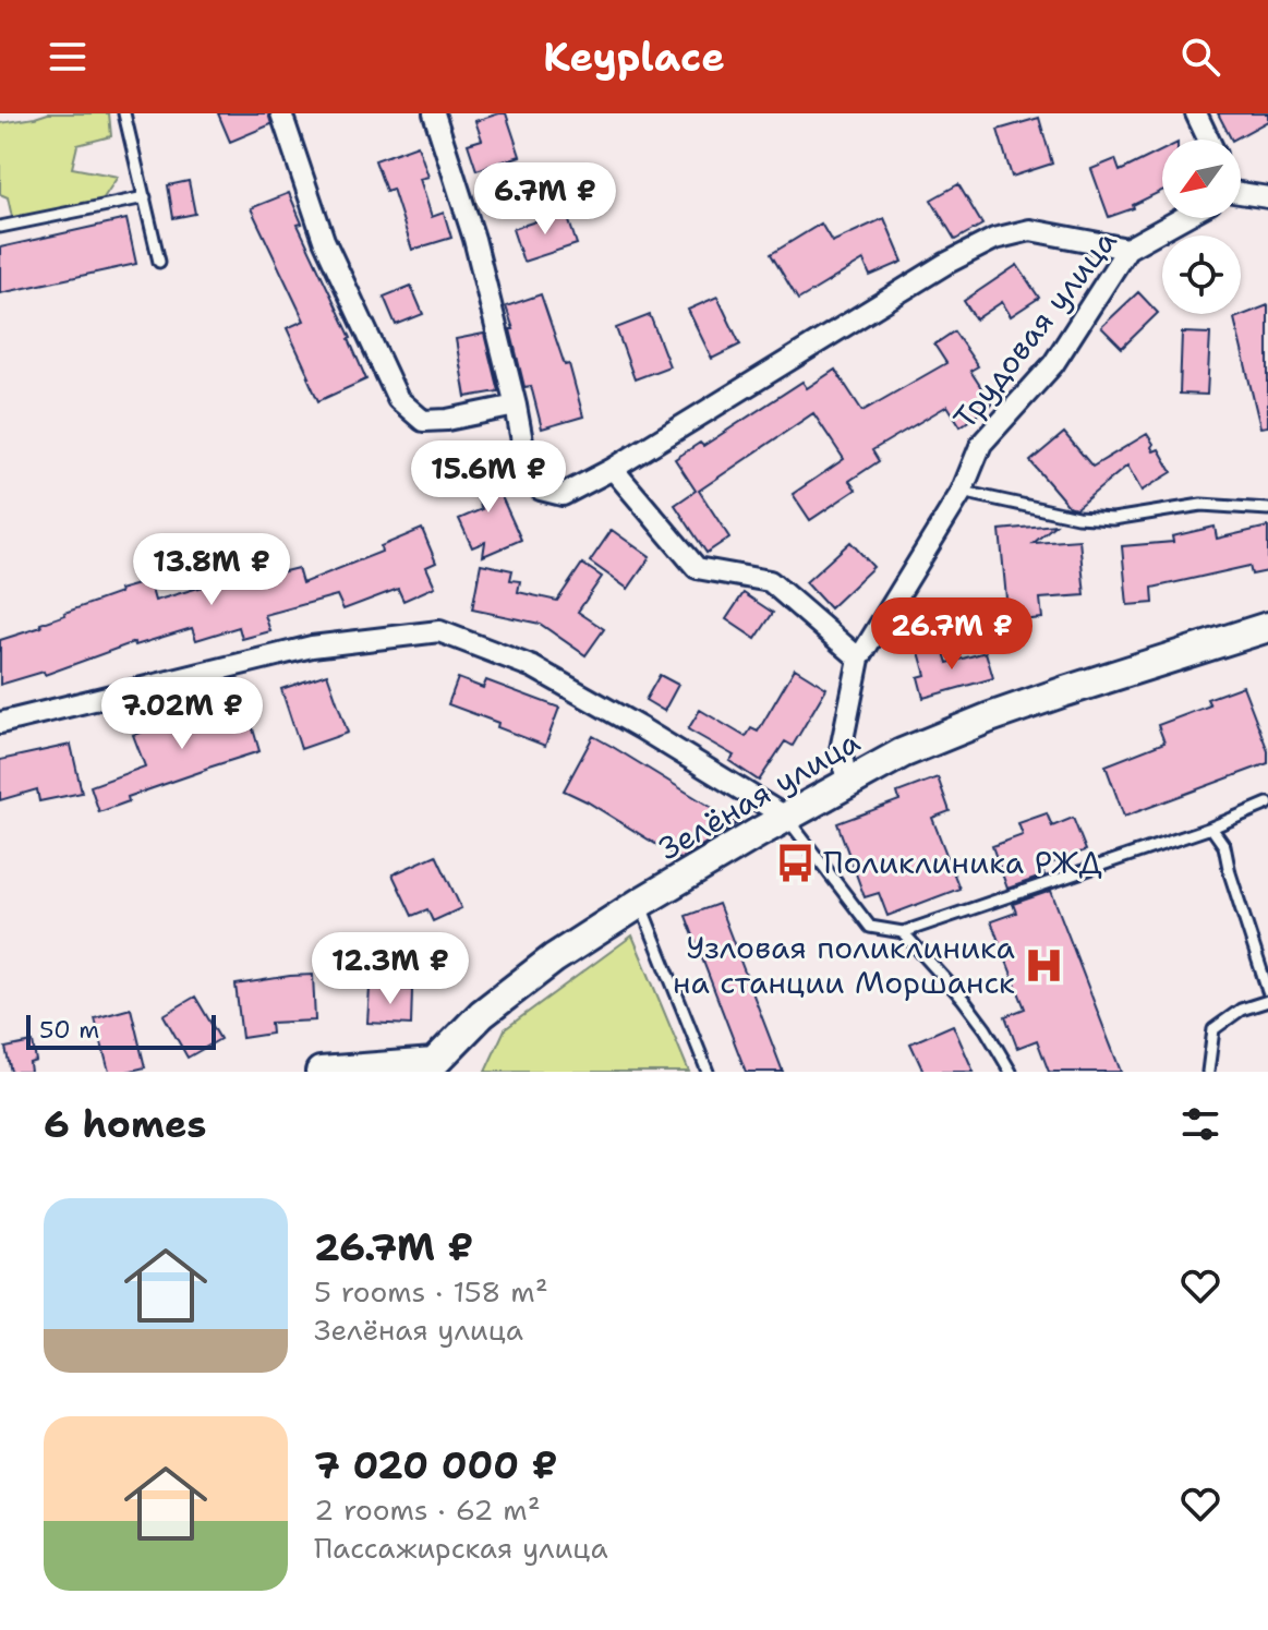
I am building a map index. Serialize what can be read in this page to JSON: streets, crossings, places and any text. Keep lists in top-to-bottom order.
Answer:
{
  "streets": {
    "street": ["Трудовая улица", "Зелёная улица"]
  },
  "places": {
    "bus stop": ["Поликлиника РЖД"],
    "hospital": ["Узловая поликлиника на станции Моршанск"]
  },
  "scale_bar": "50 m",
  "north": "bottom left",
  "page": {
    "header": "Keyplace",
    "price": [
      "6.7M ₽",
      "15.6M ₽",
      "13.8M ₽",
      "26.7M ₽",
      "7.02M ₽",
      "12.3M ₽"
    ],
    "scale": "50 m",
    "heading": "6 homes",
    "list": [
      {
        "name": "26.7M ₽",
        "note": "5 rooms · 158 m² · Зелёная улица"
      },
      {
        "name": "7 020 000 ₽",
        "note": "2 rooms · 62 m² · Пассажирская улица"
      }
    ]
  }
}
